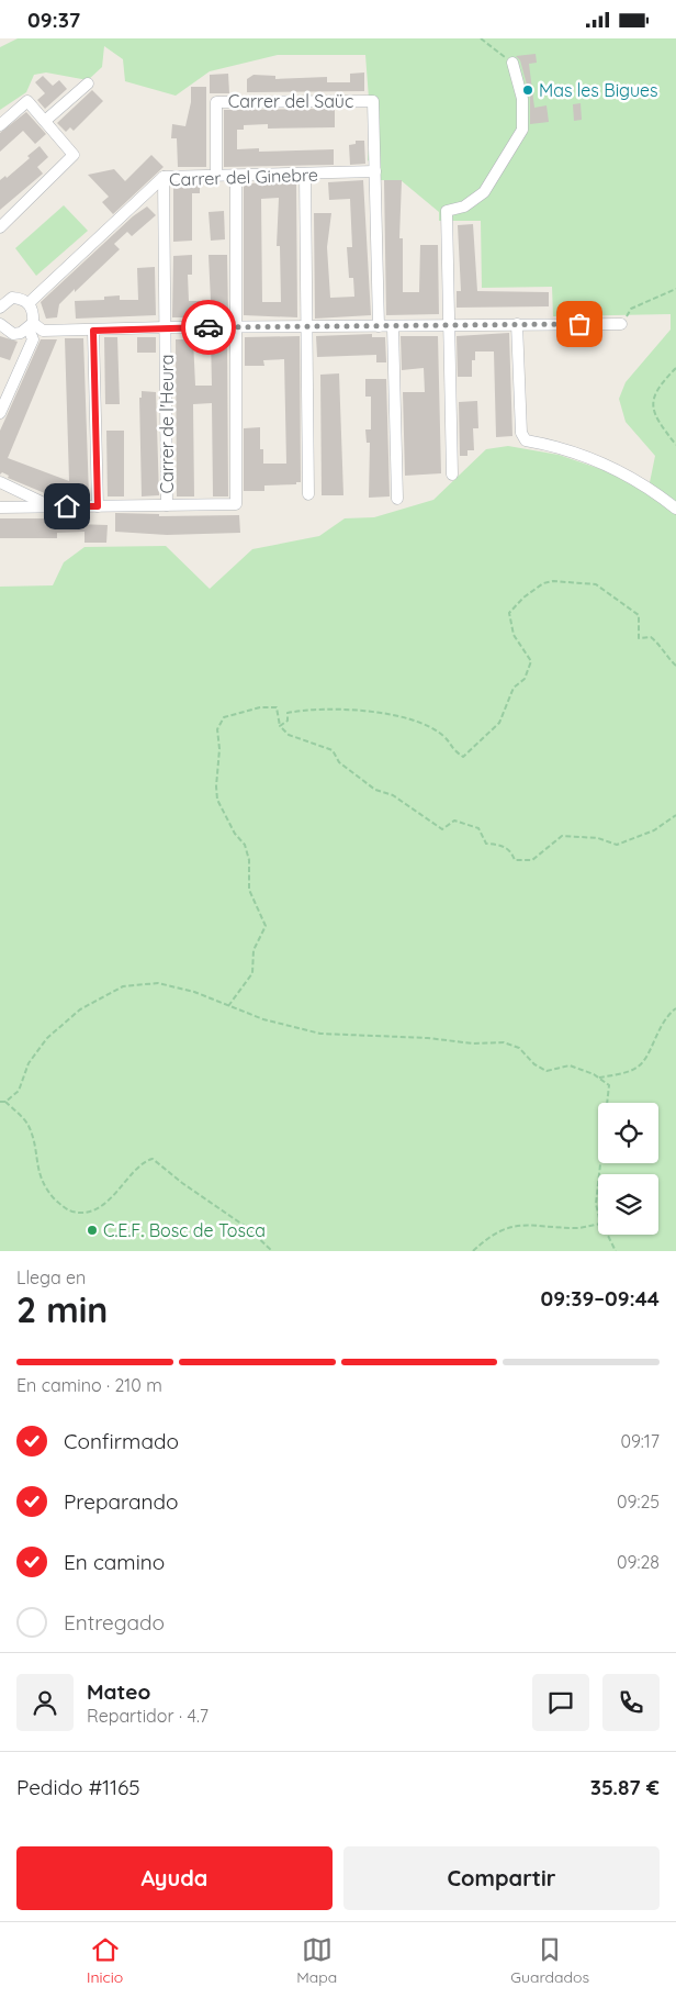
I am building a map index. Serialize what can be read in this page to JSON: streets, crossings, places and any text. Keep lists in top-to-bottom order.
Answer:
{
  "streets": {
    "street": ["Carrer del Saüc", "Carrer del Ginebre", "Carrer de l'Heura"]
  },
  "crossings": [
    ["Carrer del Saüc", "Carrer del Ginebre"],
    ["Carrer del Ginebre", "Carrer de l'Heura"]
  ],
  "places": ["Mas les Bigues", "C.E.F. Bosc de Tosca"],
  "page": {
    "status": "09:37",
    "heading": ["2 min", "Llega en", "09:39–09:44"],
    "panel": [
      "Mateo",
      "Repartidor · 4.7",
      "Pedido #1165",
      "35.87 €"
    ],
    "bar": "En camino · 210 m",
    "list": [
      ["Confirmado", "09:17"],
      ["Preparando", "09:25"],
      ["En camino", "09:28"],
      "Entregado"
    ],
    "buttons": ["Ayuda", "Compartir"],
    "tabs": ["Inicio", "Mapa", "Guardados"]
  }
}
